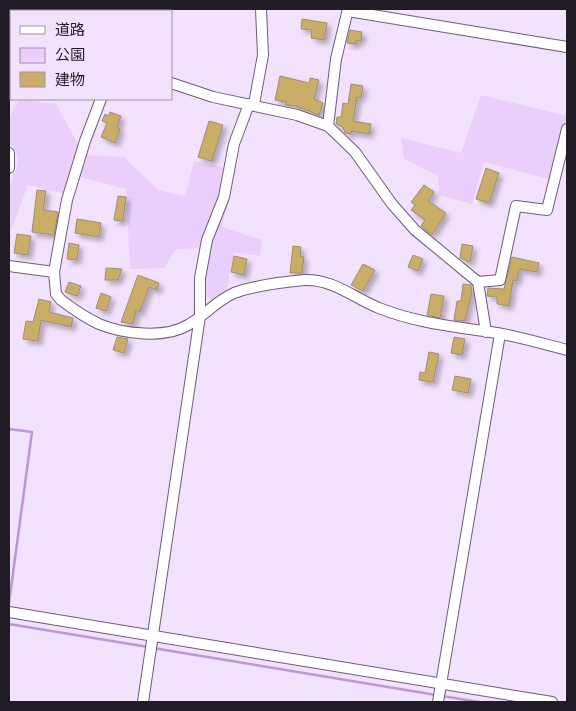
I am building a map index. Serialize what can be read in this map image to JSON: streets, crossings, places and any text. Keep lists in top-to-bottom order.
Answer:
{
  "legend": ["道路", "公園", "建物"]
}
